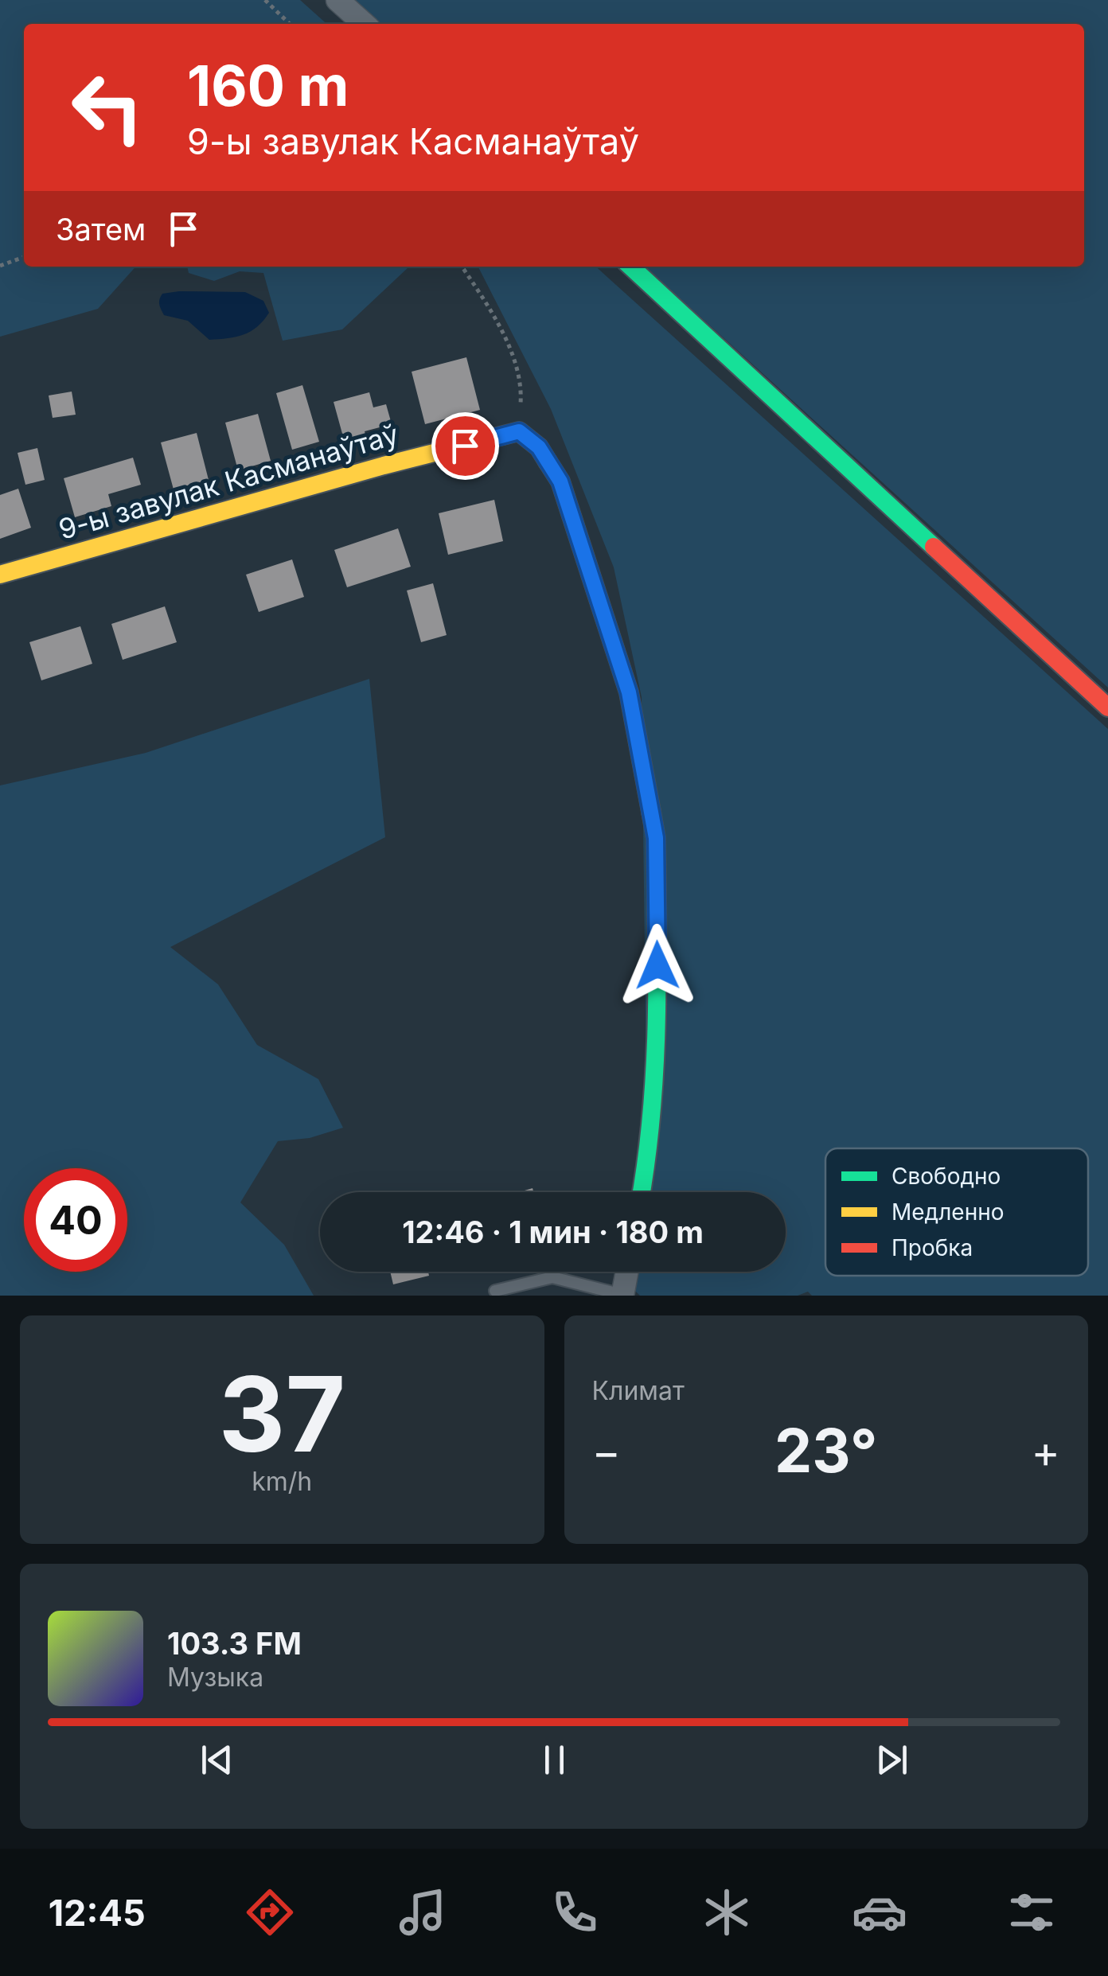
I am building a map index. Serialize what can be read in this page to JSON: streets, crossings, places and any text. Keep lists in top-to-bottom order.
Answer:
{
  "streets": {
    "street": ["9-ы завулак Касманаўтаў"]
  },
  "legend": ["Свободно", "Медленно", "Пробка"],
  "page": {
    "turn": ["160 m", "9-ы завулак Касманаўтаў"],
    "then": "Затем",
    "limit": "40",
    "trip": "12:46 · 1 мин · 180 m",
    "tile": [
      ["37", "km/h"],
      "Климат"
    ],
    "heat": ["−", "23°", "+"],
    "song": ["103.3 FM", "Музыка"],
    "tabs": "12:45"
  }
}
